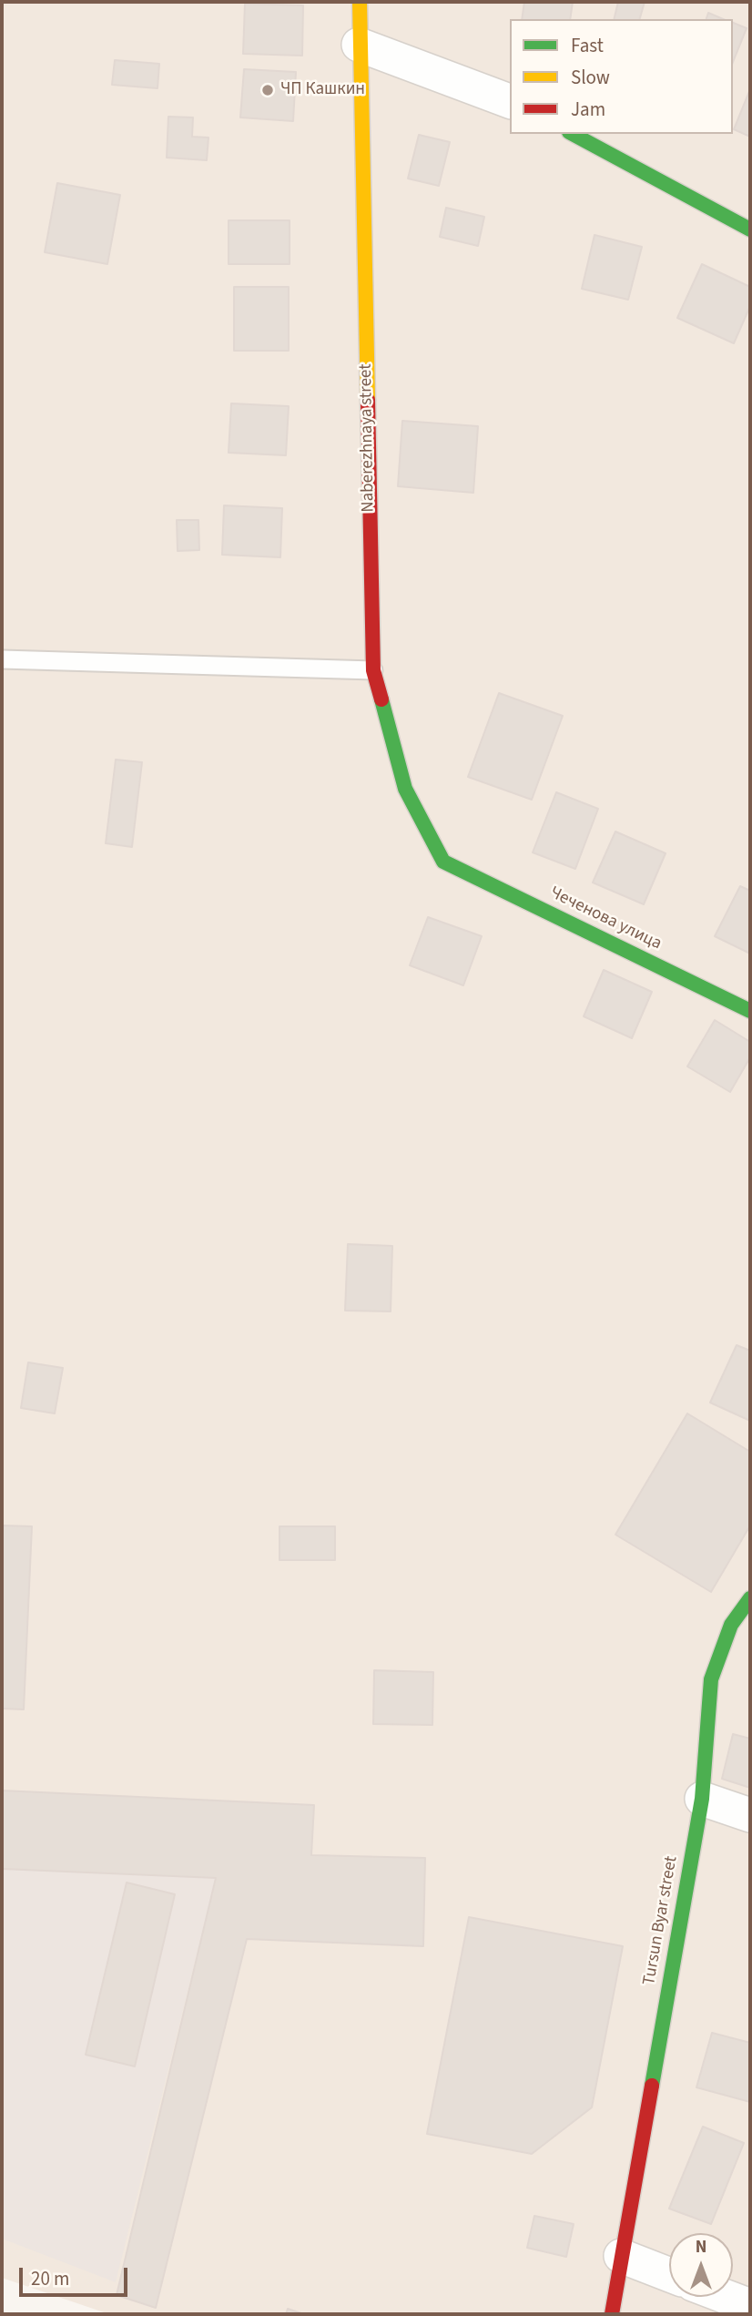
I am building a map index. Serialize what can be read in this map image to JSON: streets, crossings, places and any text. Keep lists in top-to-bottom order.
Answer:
{
  "streets": {
    "street": ["Naberezhnaya street", "Чеченова улица", "Tursun Byar street"]
  },
  "crossings": [
    ["Naberezhnaya street", "Чеченова улица"]
  ],
  "places": ["ЧП Кашкин"],
  "legend": ["Fast", "Slow", "Jam"],
  "scale_bar": "20 m",
  "north": "top"
}
